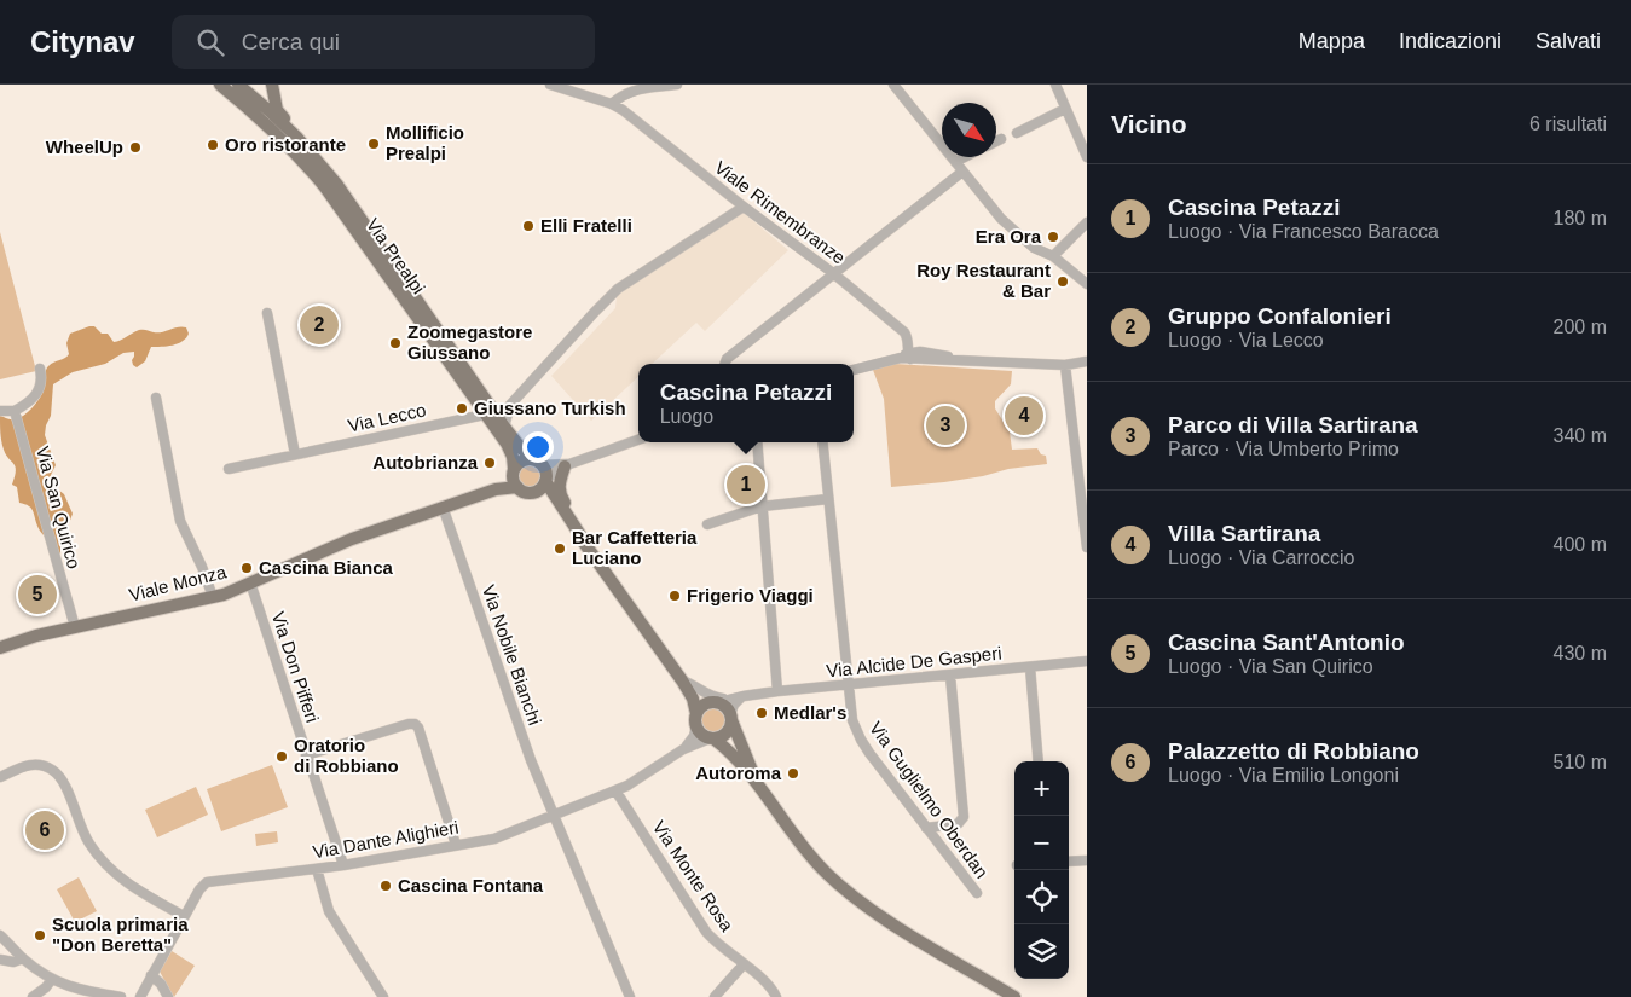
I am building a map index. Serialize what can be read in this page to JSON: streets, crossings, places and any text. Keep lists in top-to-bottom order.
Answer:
{
  "streets": {
    "main road": ["Via Prealpi", "Viale Monza"],
    "street": [
      "Viale Rimembranze",
      "Via Lecco",
      "Via San Quirico",
      "Via Nobile Bianchi",
      "Via Alcide De Gasperi",
      "Via Don Pifferi",
      "Via Guglielmo Oberdan",
      "Via Dante Alighieri",
      "Via Monte Rosa"
    ]
  },
  "crossings": [
    ["Via Prealpi", "Via Lecco"],
    ["Via Prealpi", "Viale Monza"],
    ["Via San Quirico", "Viale Monza"],
    ["Viale Monza", "Via Nobile Bianchi"],
    ["Viale Monza", "Via Don Pifferi"],
    ["Via Nobile Bianchi", "Via Dante Alighieri"],
    ["Via Alcide De Gasperi", "Via Guglielmo Oberdan"],
    ["Via Alcide De Gasperi", "Via Dante Alighieri"],
    ["Via Don Pifferi", "Via Dante Alighieri"],
    ["Via Dante Alighieri", "Via Monte Rosa"]
  ],
  "places": [
    "Mollificio Prealpi",
    "Oro ristorante",
    "WheelUp",
    "Elli Fratelli",
    "Era Ora",
    "Roy Restaurant & Bar",
    "Zoomegastore Giussano",
    "Giussano Turkish",
    "Autobrianza",
    "Bar Caffetteria Luciano",
    "Cascina Bianca",
    "Frigerio Viaggi",
    "Medlar's",
    "Oratorio di Robbiano",
    "Autoroma",
    "Cascina Fontana",
    "Scuola primaria \"Don Beretta\""
  ],
  "north": "bottom right",
  "page": {
    "header": "Citynav",
    "search": "Cerca qui",
    "nav": ["Mappa", "Indicazioni", "Salvati"],
    "heading": ["Vicino", "6 risultati"],
    "list": [
      {
        "mark": "1",
        "name": "Cascina Petazzi",
        "note": "Luogo · Via Francesco Baracca",
        "value": "180 m"
      },
      {
        "mark": "2",
        "name": "Gruppo Confalonieri",
        "note": "Luogo · Via Lecco",
        "value": "200 m"
      },
      {
        "mark": "3",
        "name": "Parco di Villa Sartirana",
        "note": "Parco · Via Umberto Primo",
        "value": "340 m"
      },
      {
        "mark": "4",
        "name": "Villa Sartirana",
        "note": "Luogo · Via Carroccio",
        "value": "400 m"
      },
      {
        "mark": "5",
        "name": "Cascina Sant'Antonio",
        "note": "Luogo · Via San Quirico",
        "value": "430 m"
      },
      {
        "mark": "6",
        "name": "Palazzetto di Robbiano",
        "note": "Luogo · Via Emilio Longoni",
        "value": "510 m"
      }
    ],
    "pins": [
      "2",
      "4",
      "3",
      "1",
      "5",
      "6"
    ],
    "popup": ["Cascina Petazzi", "Luogo"],
    "map_buttons": ["+", "−"]
  }
}
